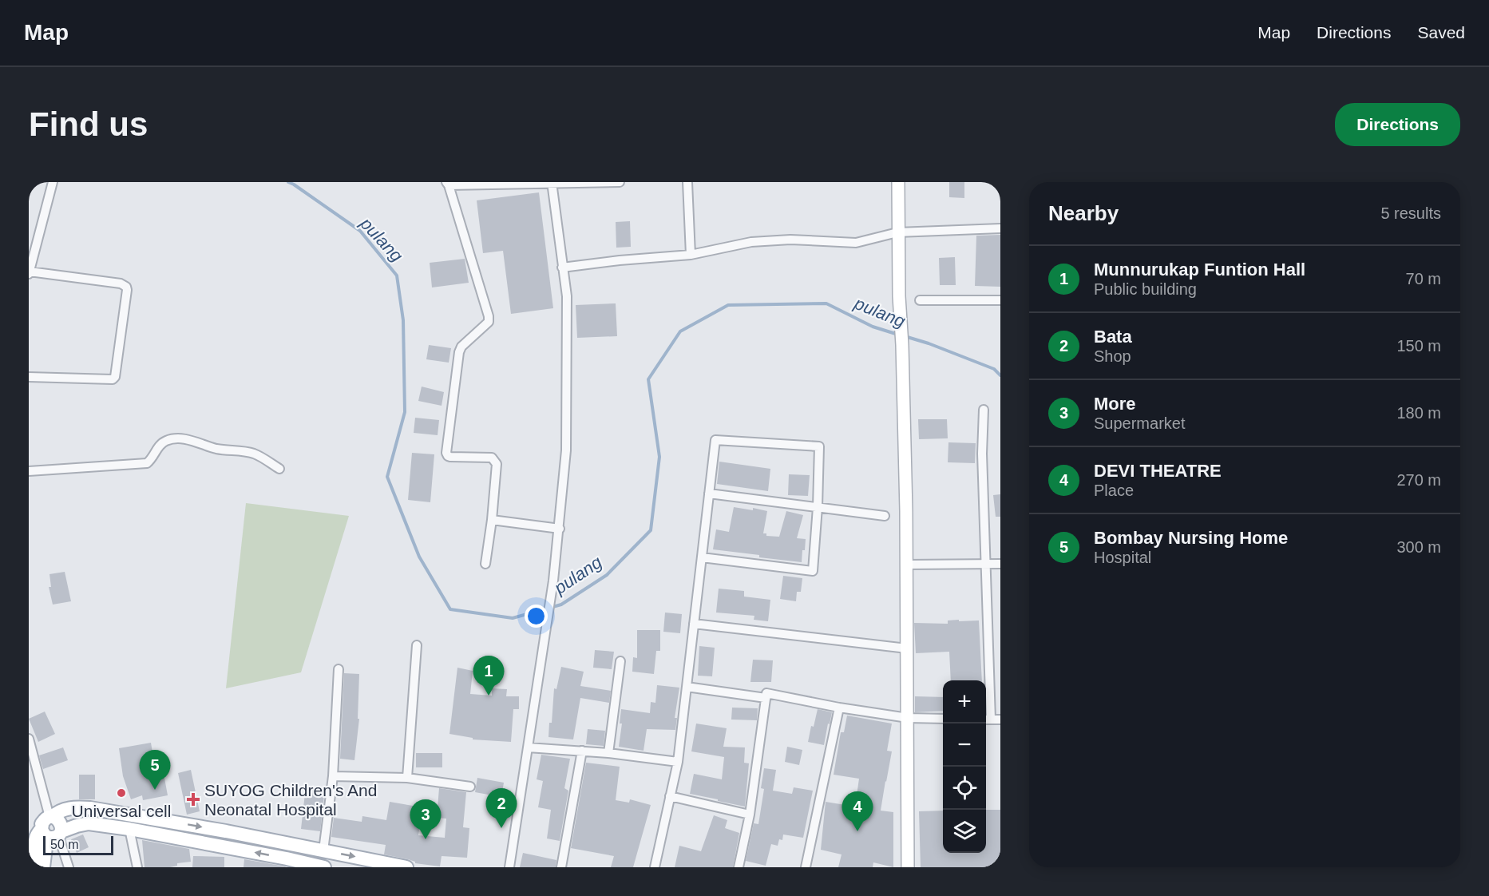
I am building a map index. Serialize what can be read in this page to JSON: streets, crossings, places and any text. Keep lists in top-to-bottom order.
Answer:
{
  "water": ["pulang"],
  "places": {
    "other": ["Universal cell"],
    "health": ["SUYOG Children's And Neonatal Hospital"]
  },
  "scale_bar": "50 m",
  "page": {
    "header": "Map",
    "nav": ["Map", "Directions", "Saved"],
    "buttons": "Directions",
    "title": "Find us",
    "heading": ["Nearby", "5 results"],
    "list": [
      {
        "mark": "1",
        "name": "Munnurukap Funtion Hall",
        "note": "Public building",
        "value": "70 m"
      },
      {
        "mark": "2",
        "name": "Bata",
        "note": "Shop",
        "value": "150 m"
      },
      {
        "mark": "3",
        "name": "More",
        "note": "Supermarket",
        "value": "180 m"
      },
      {
        "mark": "4",
        "name": "DEVI THEATRE",
        "note": "Place",
        "value": "270 m"
      },
      {
        "mark": "5",
        "name": "Bombay Nursing Home",
        "note": "Hospital",
        "value": "300 m"
      }
    ],
    "pins": [
      "1",
      "5",
      "2",
      "4",
      "3"
    ],
    "map_buttons": ["+", "−"],
    "scale": "50 m"
  }
}
